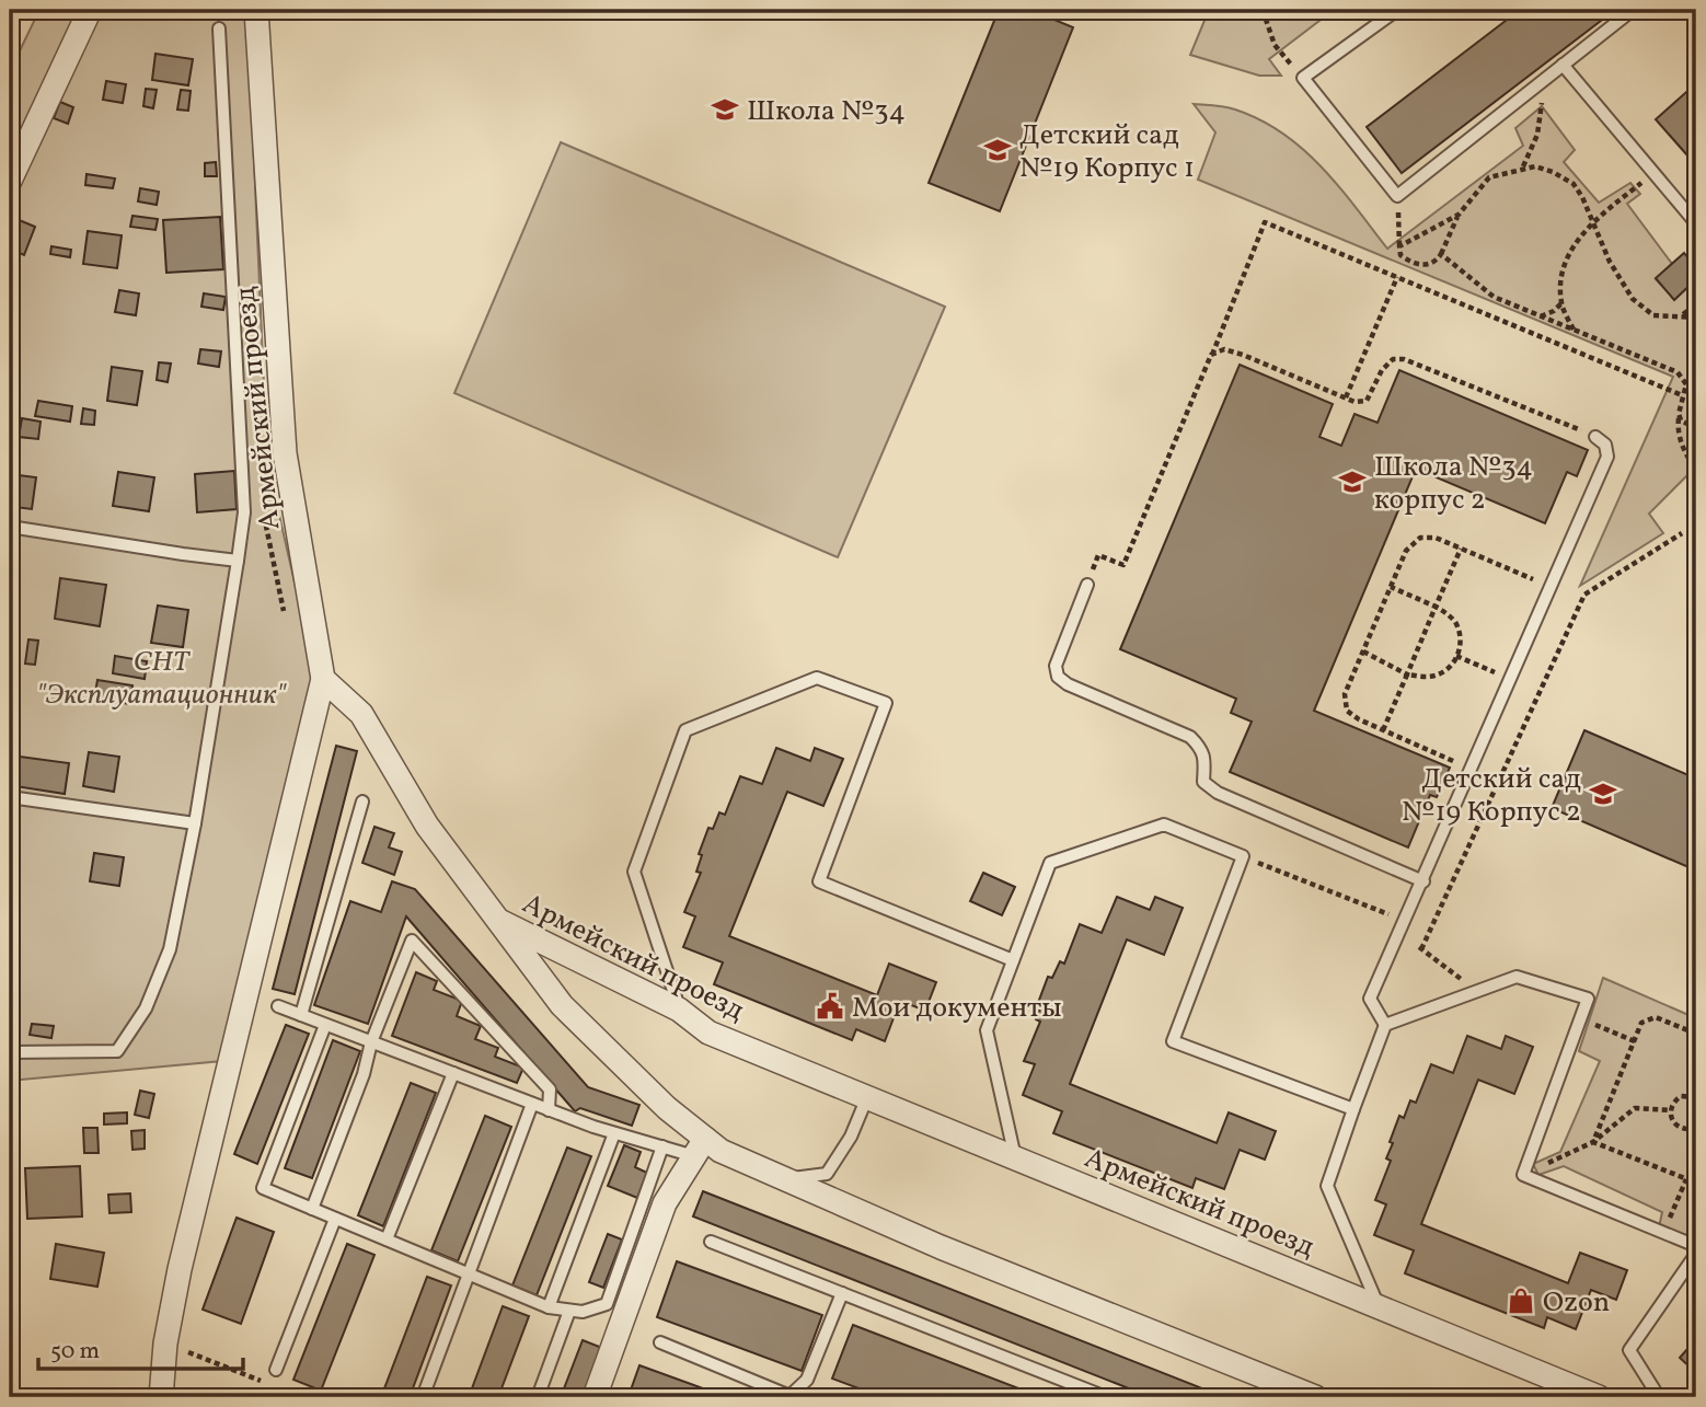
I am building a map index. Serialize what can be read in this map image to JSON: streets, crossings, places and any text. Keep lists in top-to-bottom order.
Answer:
{
  "streets": {
    "street": ["Армейский проезд"]
  },
  "parks": ["СНТ \"Эксплуатационник\""],
  "places": {
    "school or university": [
      "Школа №34",
      "Детский сад №19 Корпус 1",
      "Школа №34 корпус 2",
      "Детский сад №19 Корпус 2"
    ],
    "public building": ["Мои документы"],
    "shop": ["Ozon"]
  },
  "scale_bar": "50 m"
}
